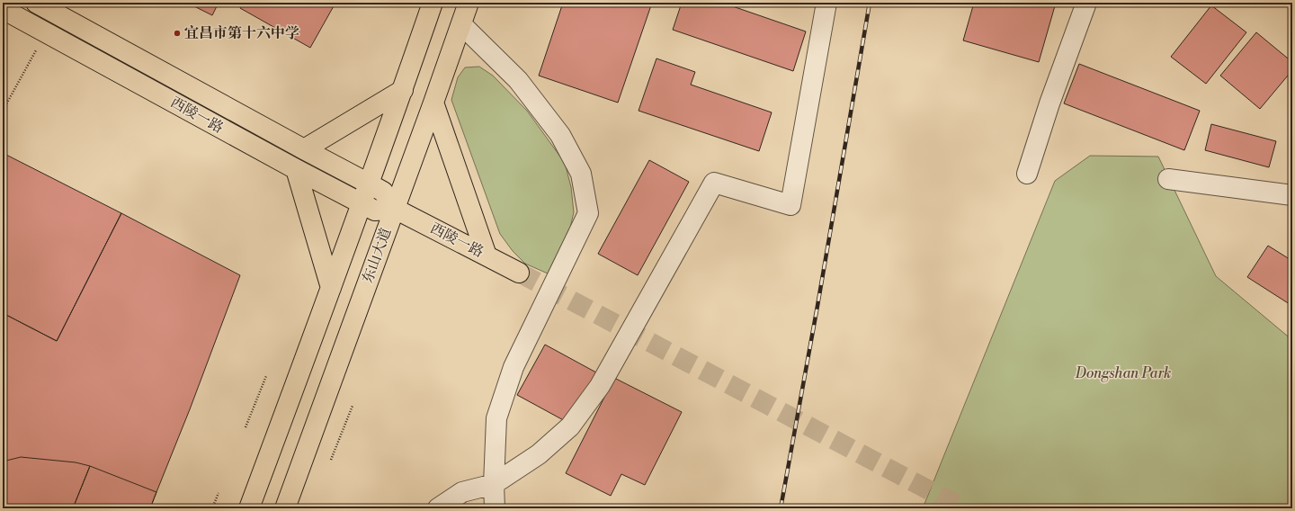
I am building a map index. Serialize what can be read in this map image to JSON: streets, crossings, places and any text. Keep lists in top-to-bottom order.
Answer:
{
  "streets": {
    "main road": ["西陵一路", "东山大道"]
  },
  "crossings": [
    ["西陵一路", "东山大道"]
  ],
  "parks": ["Dongshan Park"],
  "places": ["宜昌市第十六中学"]
}
